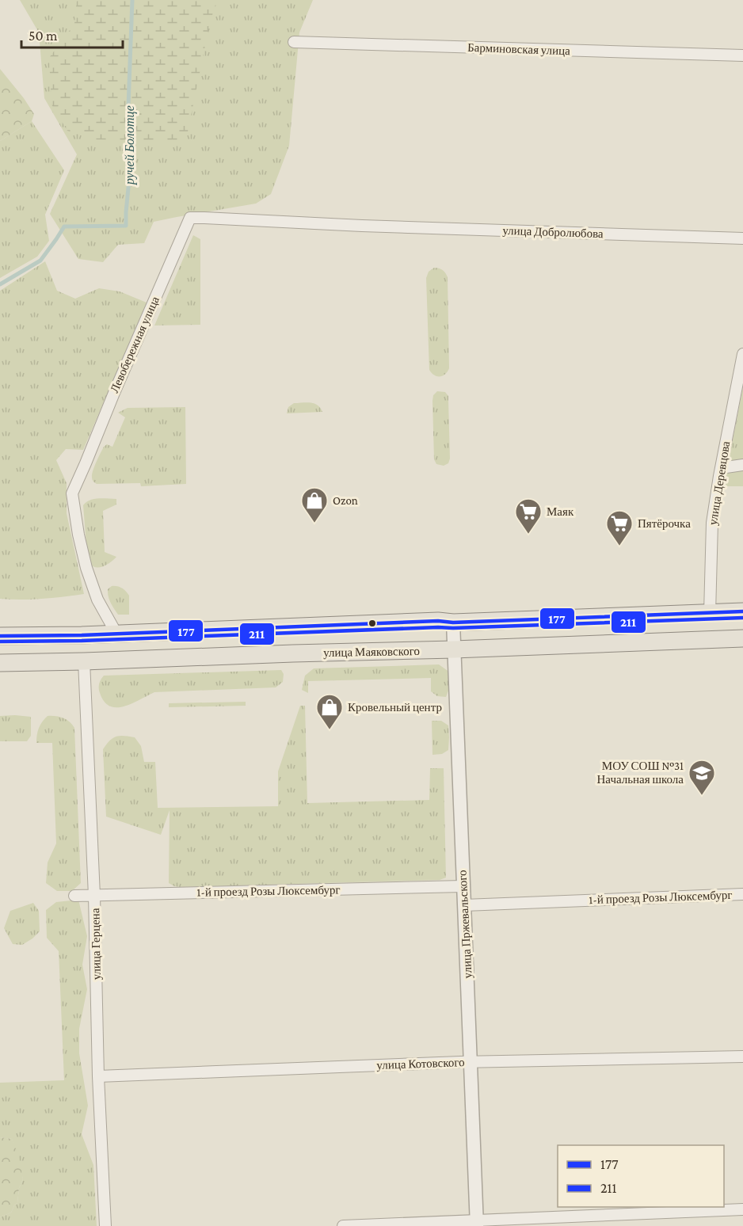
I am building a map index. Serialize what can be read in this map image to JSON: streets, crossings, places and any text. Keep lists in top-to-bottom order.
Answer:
{
  "streets": {
    "main road": ["улица Маяковского"],
    "street": [
      "Барминовская улица",
      "улица Добролюбова",
      "Левобережная улица",
      "улица Деревцова",
      "1-й проезд Розы Люксембург",
      "улица Пржевальского",
      "улица Герцена",
      "улица Котовского"
    ]
  },
  "crossings": [
    ["улица Добролюбова", "Левобережная улица"],
    ["улица Маяковского", "улица Пржевальского"],
    ["улица Маяковского", "улица Герцена"],
    ["1-й проезд Розы Люксембург", "улица Пржевальского"],
    ["1-й проезд Розы Люксембург", "улица Герцена"],
    ["улица Пржевальского", "улица Котовского"],
    ["улица Герцена", "улица Котовского"]
  ],
  "water": ["ручей Болотце"],
  "places": {
    "shop": ["Ozon", "Кровельный центр"],
    "supermarket": ["Маяк", "Пятёрочка"],
    "school or university": ["МОУ СОШ №31 Начальная школа"]
  },
  "lines": ["transit line 177", "transit line 211"],
  "legend": ["177", "211"],
  "scale_bar": "50 m"
}
